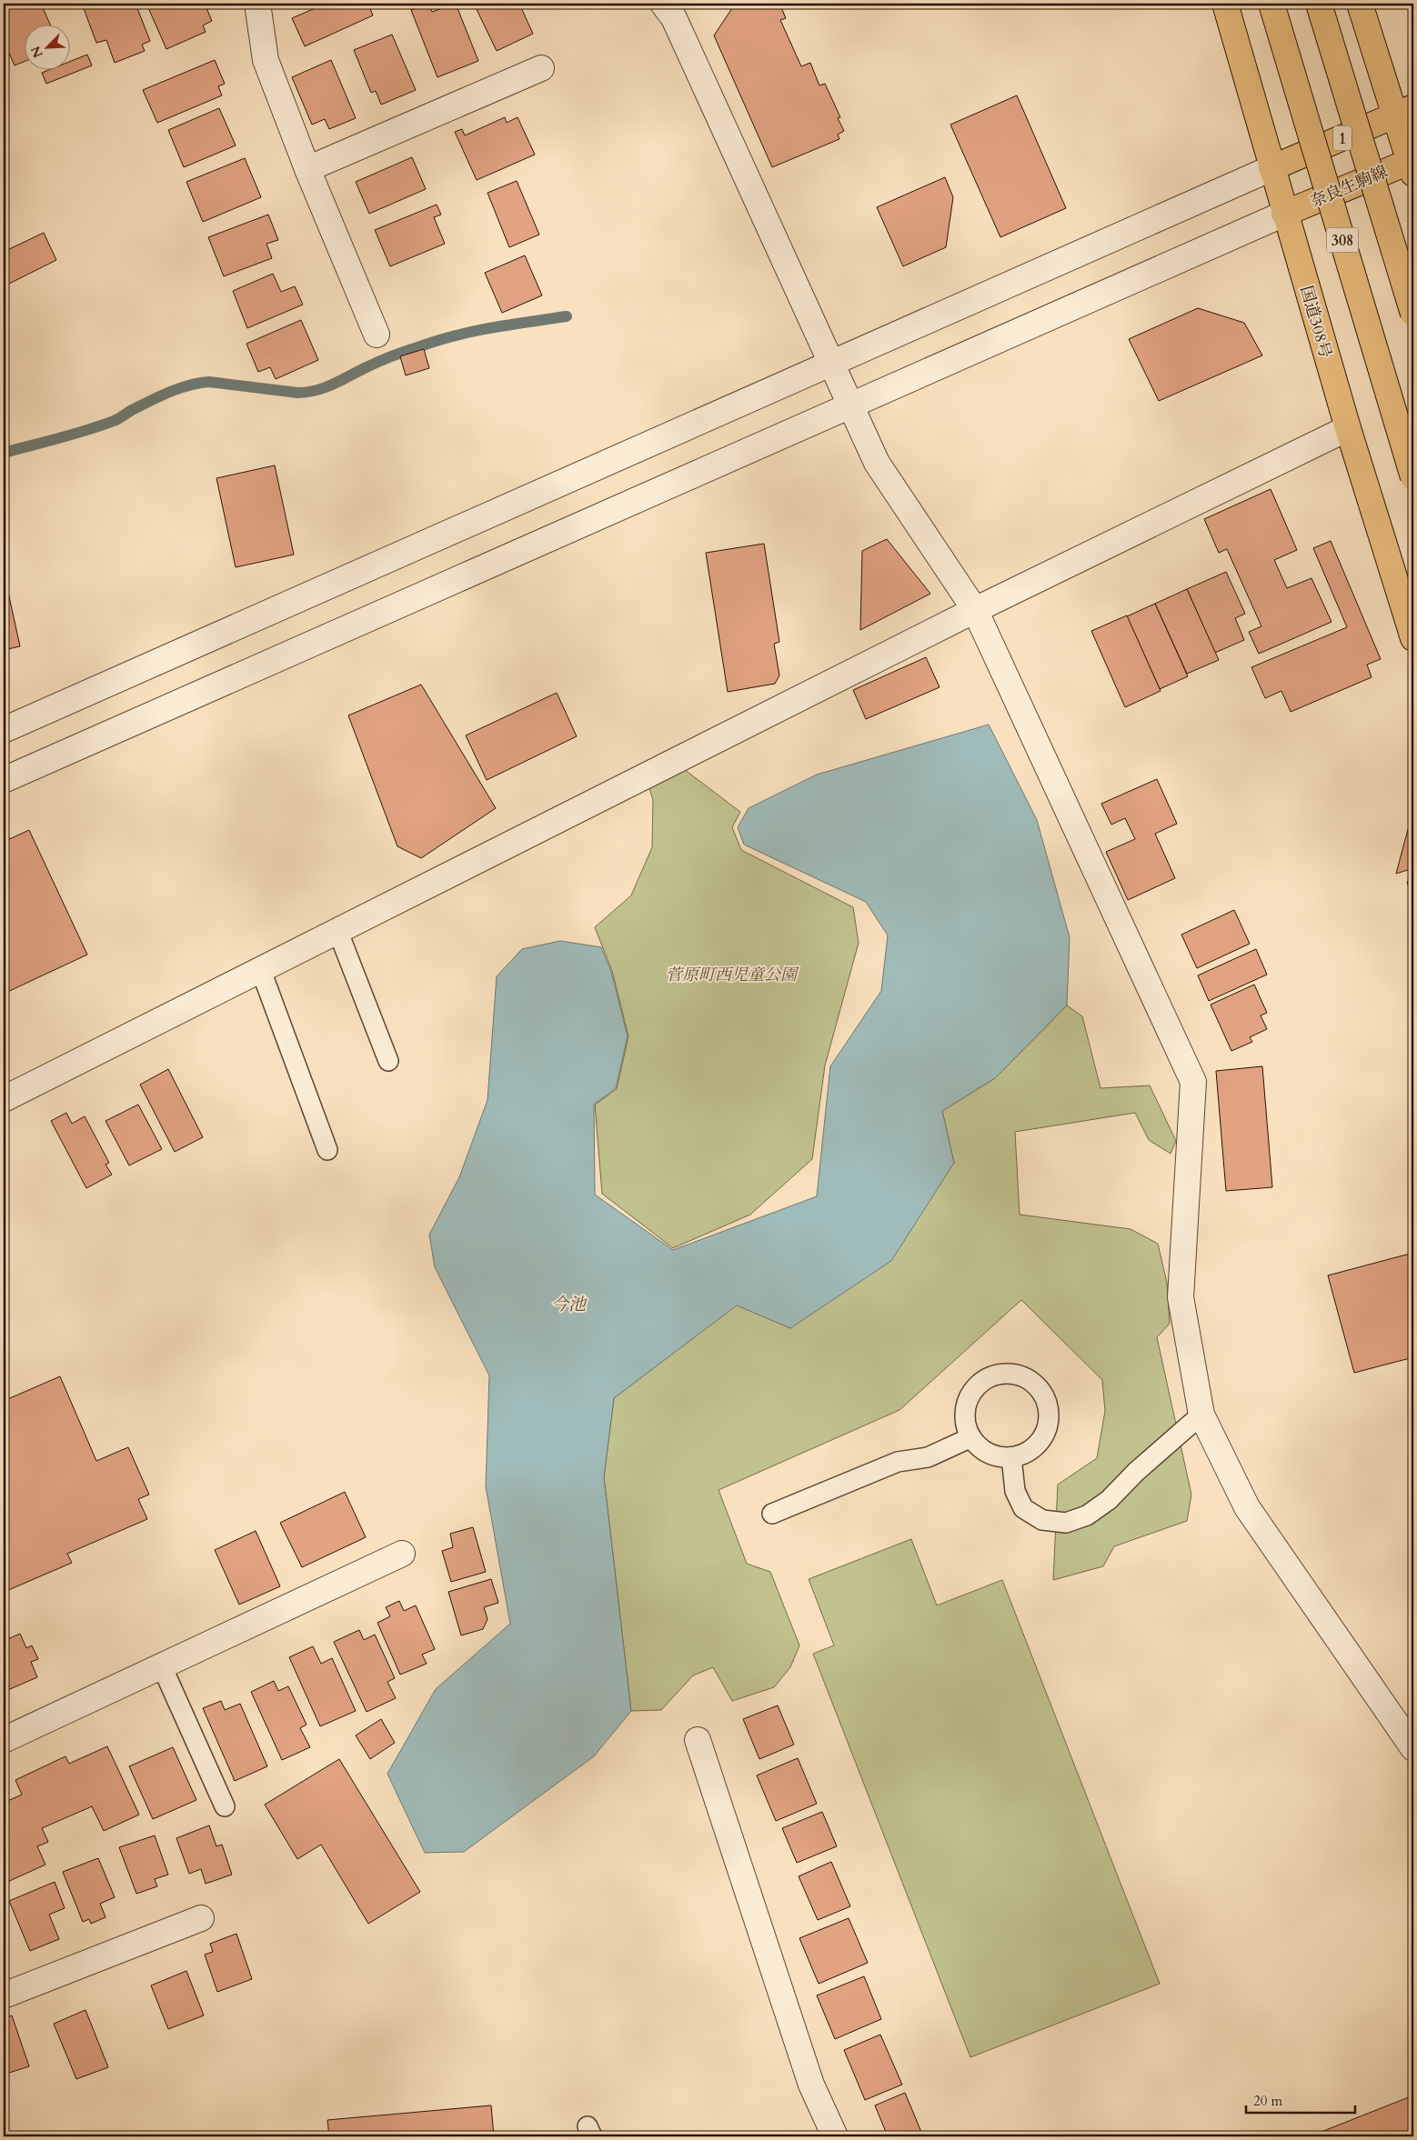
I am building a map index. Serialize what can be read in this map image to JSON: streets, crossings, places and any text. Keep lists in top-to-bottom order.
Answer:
{
  "streets": {
    "main road": [
      "1",
      "奈良生駒線",
      "308",
      "国道308号"
    ]
  },
  "crossings": [
    ["1", "国道308号"],
    ["奈良生駒線", "国道308号"]
  ],
  "water": ["今池"],
  "parks": ["菅原町西児童公園"],
  "scale_bar": "20 m",
  "north": "bottom left"
}
